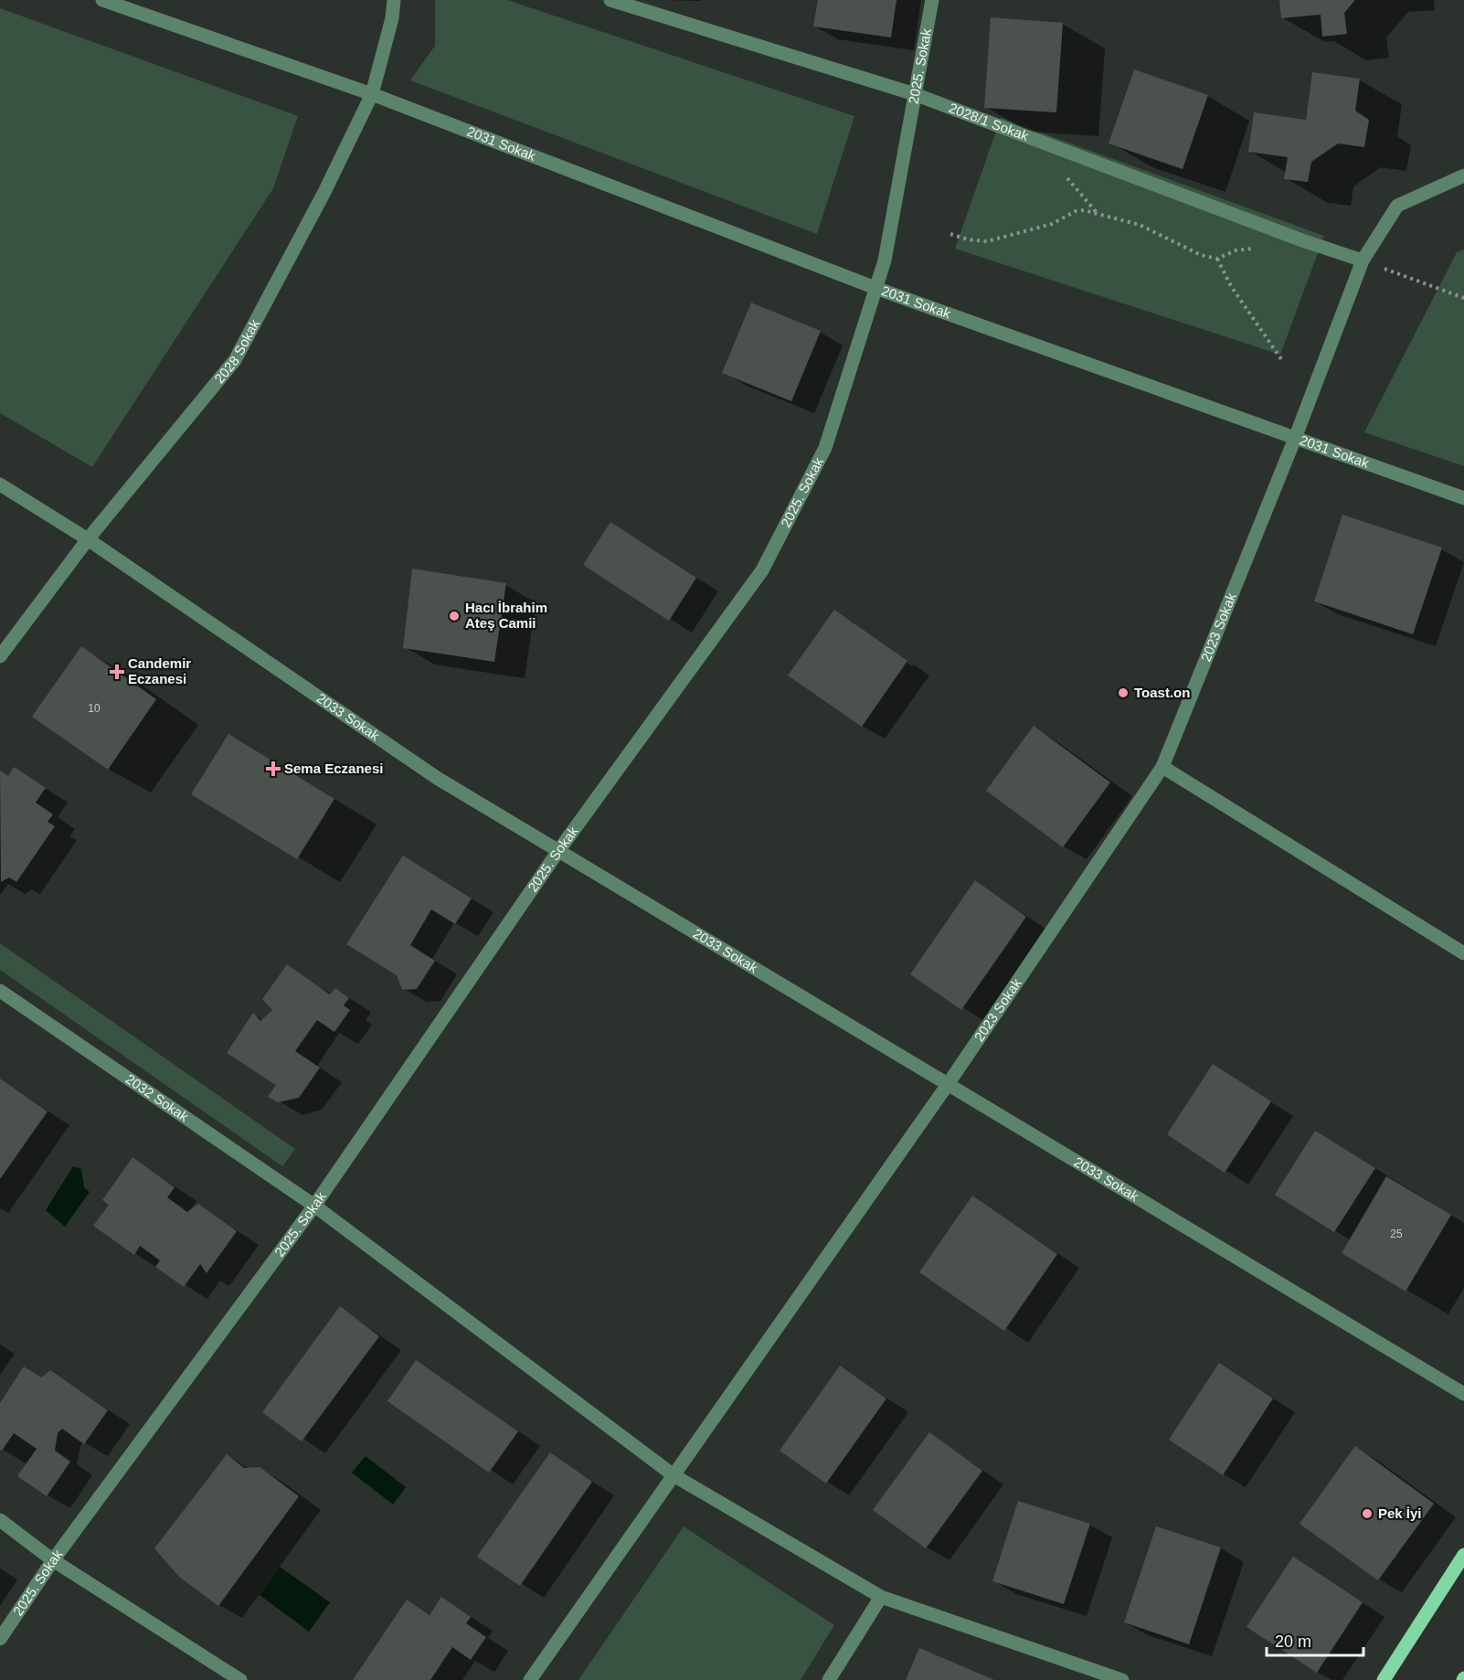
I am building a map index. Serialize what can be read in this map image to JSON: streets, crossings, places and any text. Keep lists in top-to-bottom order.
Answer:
{
  "streets": {
    "street": [
      "2025. Sokak",
      "2028/1 Sokak",
      "2031 Sokak",
      "2028 Sokak",
      "2023 Sokak",
      "2033 Sokak",
      "2032 Sokak"
    ]
  },
  "crossings": [
    ["2025. Sokak", "2028/1 Sokak"],
    ["2025. Sokak", "2031 Sokak"],
    ["2025. Sokak", "2033 Sokak"],
    ["2025. Sokak", "2032 Sokak"],
    ["2028/1 Sokak", "2023 Sokak"],
    ["2031 Sokak", "2028 Sokak"],
    ["2031 Sokak", "2023 Sokak"],
    ["2028 Sokak", "2033 Sokak"],
    ["2023 Sokak", "2033 Sokak"],
    ["2023 Sokak", "2032 Sokak"]
  ],
  "places": {
    "other": ["Hacı İbrahim Ateş Camii", "Toast.on", "Pek İyi"],
    "health": ["Candemir Eczanesi", "Sema Eczanesi"]
  },
  "house_numbers": ["10", "25"],
  "scale_bar": "20 m"
}
